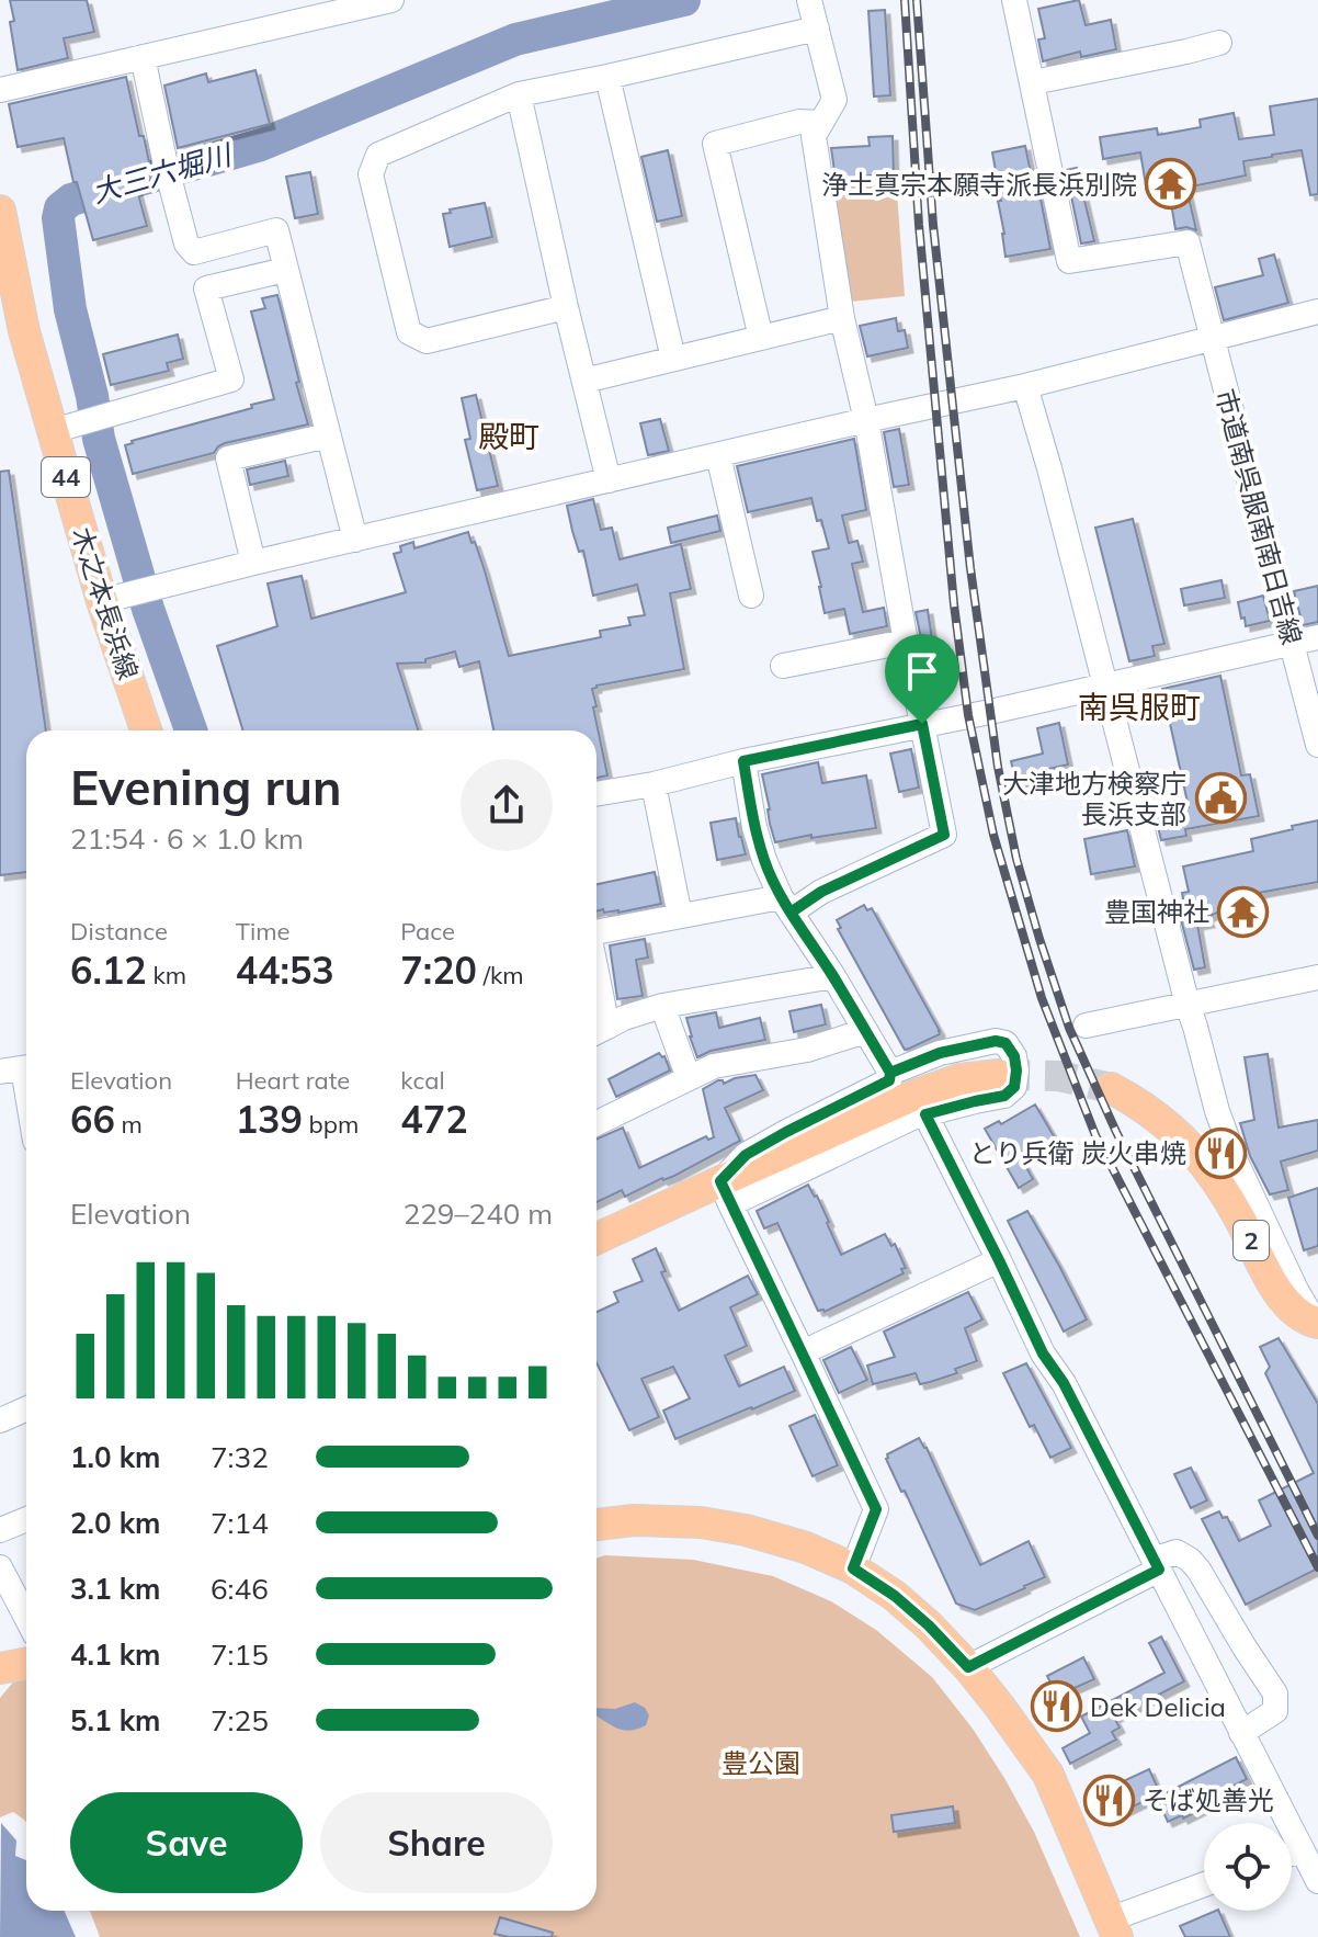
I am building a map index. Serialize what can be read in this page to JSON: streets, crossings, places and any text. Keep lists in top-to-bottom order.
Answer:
{
  "streets": {
    "main road": ["44", "木之本長浜線", "2"],
    "street": ["市道南呉服南南日吉線"]
  },
  "districts": ["殿町", "南呉服町"],
  "water": ["大三六堀川"],
  "parks": ["豊公園"],
  "places": {
    "temple": ["浄土真宗本願寺派長浜別院", "豊国神社"],
    "public building": ["大津地方検察庁 長浜支部"],
    "restaurant": ["とり兵衛 炭火串焼", "Dek Delicia", "そば処善光"]
  },
  "page": {
    "heading": ["Evening run", "21:54 · 6 × 1.0 km"],
    "stats": [
      ["Distance", "6.12 km"],
      ["Time", "44:53"],
      ["Pace", "7:20 /km"],
      ["Elevation", "66 m"],
      ["Heart rate", "139 bpm"],
      ["kcal", "472"]
    ],
    "chart": ["Elevation", "229–240 m"],
    "list": [
      {
        "name": "1.0 km",
        "note": "7:32"
      },
      {
        "name": "2.0 km",
        "note": "7:14"
      },
      {
        "name": "3.1 km",
        "note": "6:46"
      },
      {
        "name": "4.1 km",
        "note": "7:15"
      },
      {
        "name": "5.1 km",
        "note": "7:25"
      }
    ],
    "buttons": ["Save", "Share"]
  }
}
